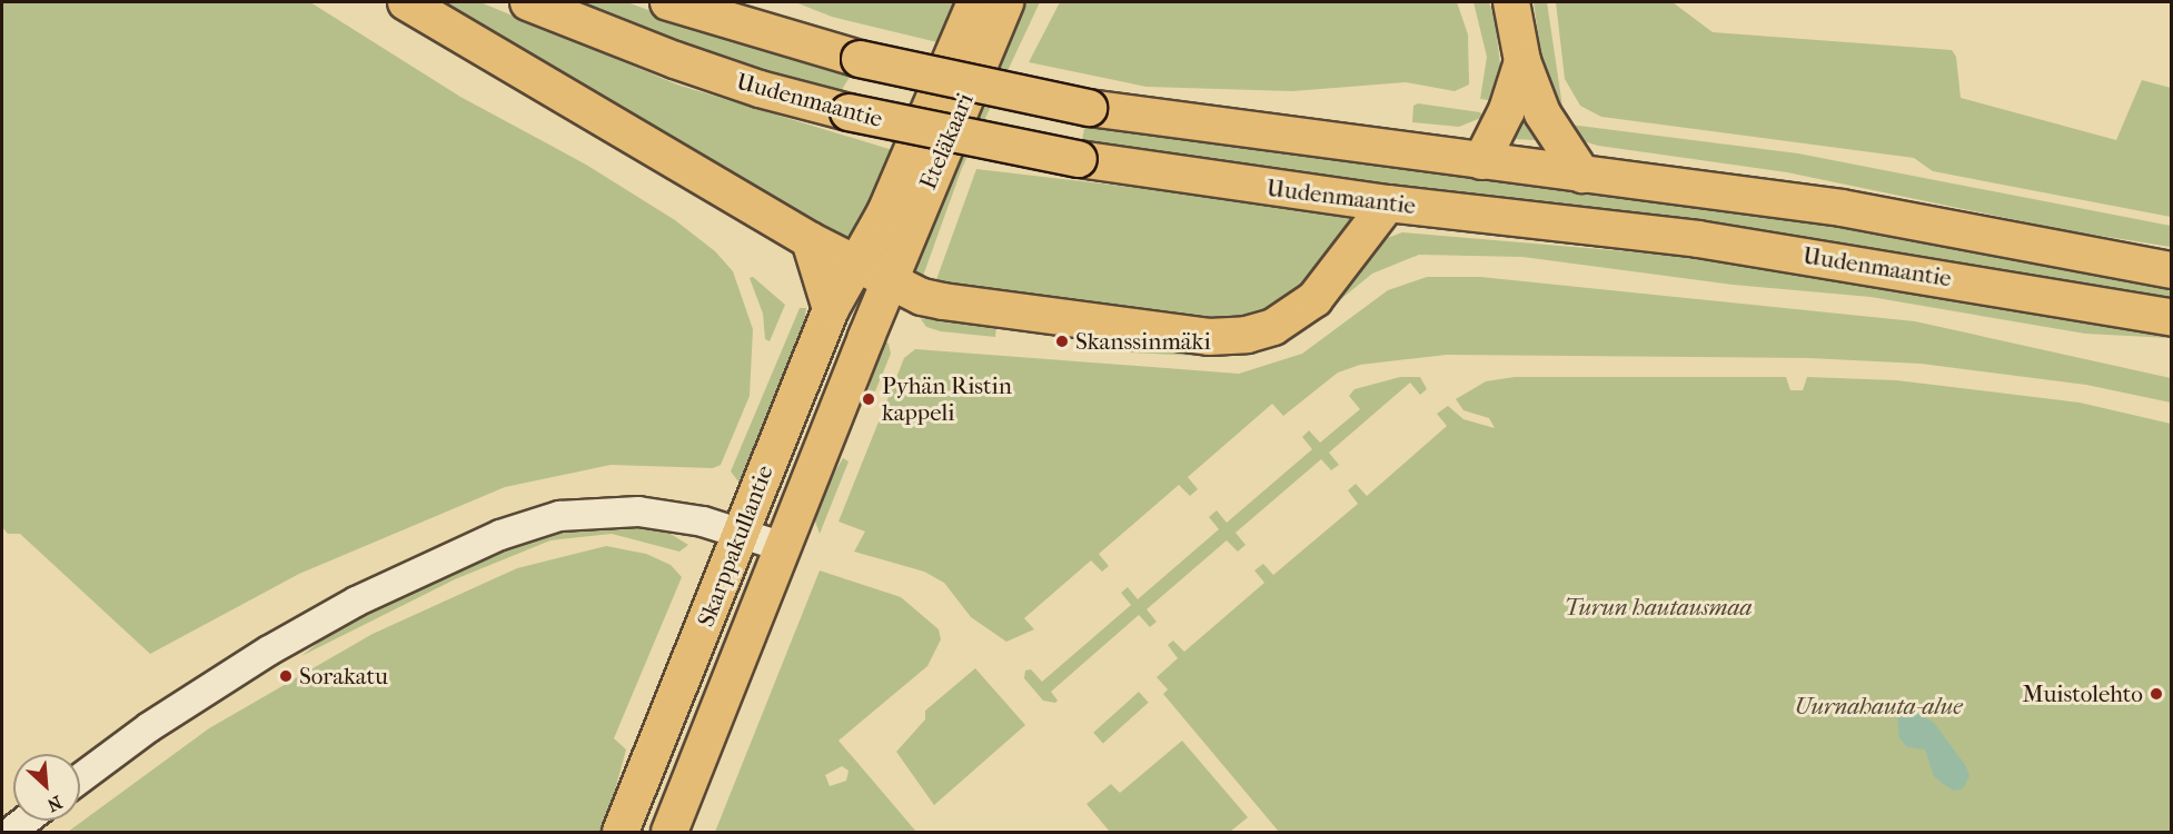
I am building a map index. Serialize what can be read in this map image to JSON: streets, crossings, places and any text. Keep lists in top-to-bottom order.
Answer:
{
  "streets": {
    "main road": ["Uudenmaantie", "Eteläkaari", "Skarppakullantie"]
  },
  "crossings": [
    ["Eteläkaari", "Skarppakullantie"]
  ],
  "parks": ["Turun hautausmaa", "Uurnahauta-alue"],
  "places": [
    "Skanssinmäki",
    "Pyhän Ristin kappeli",
    "Sorakatu",
    "Muistolehto"
  ],
  "north": "bottom right"
}
